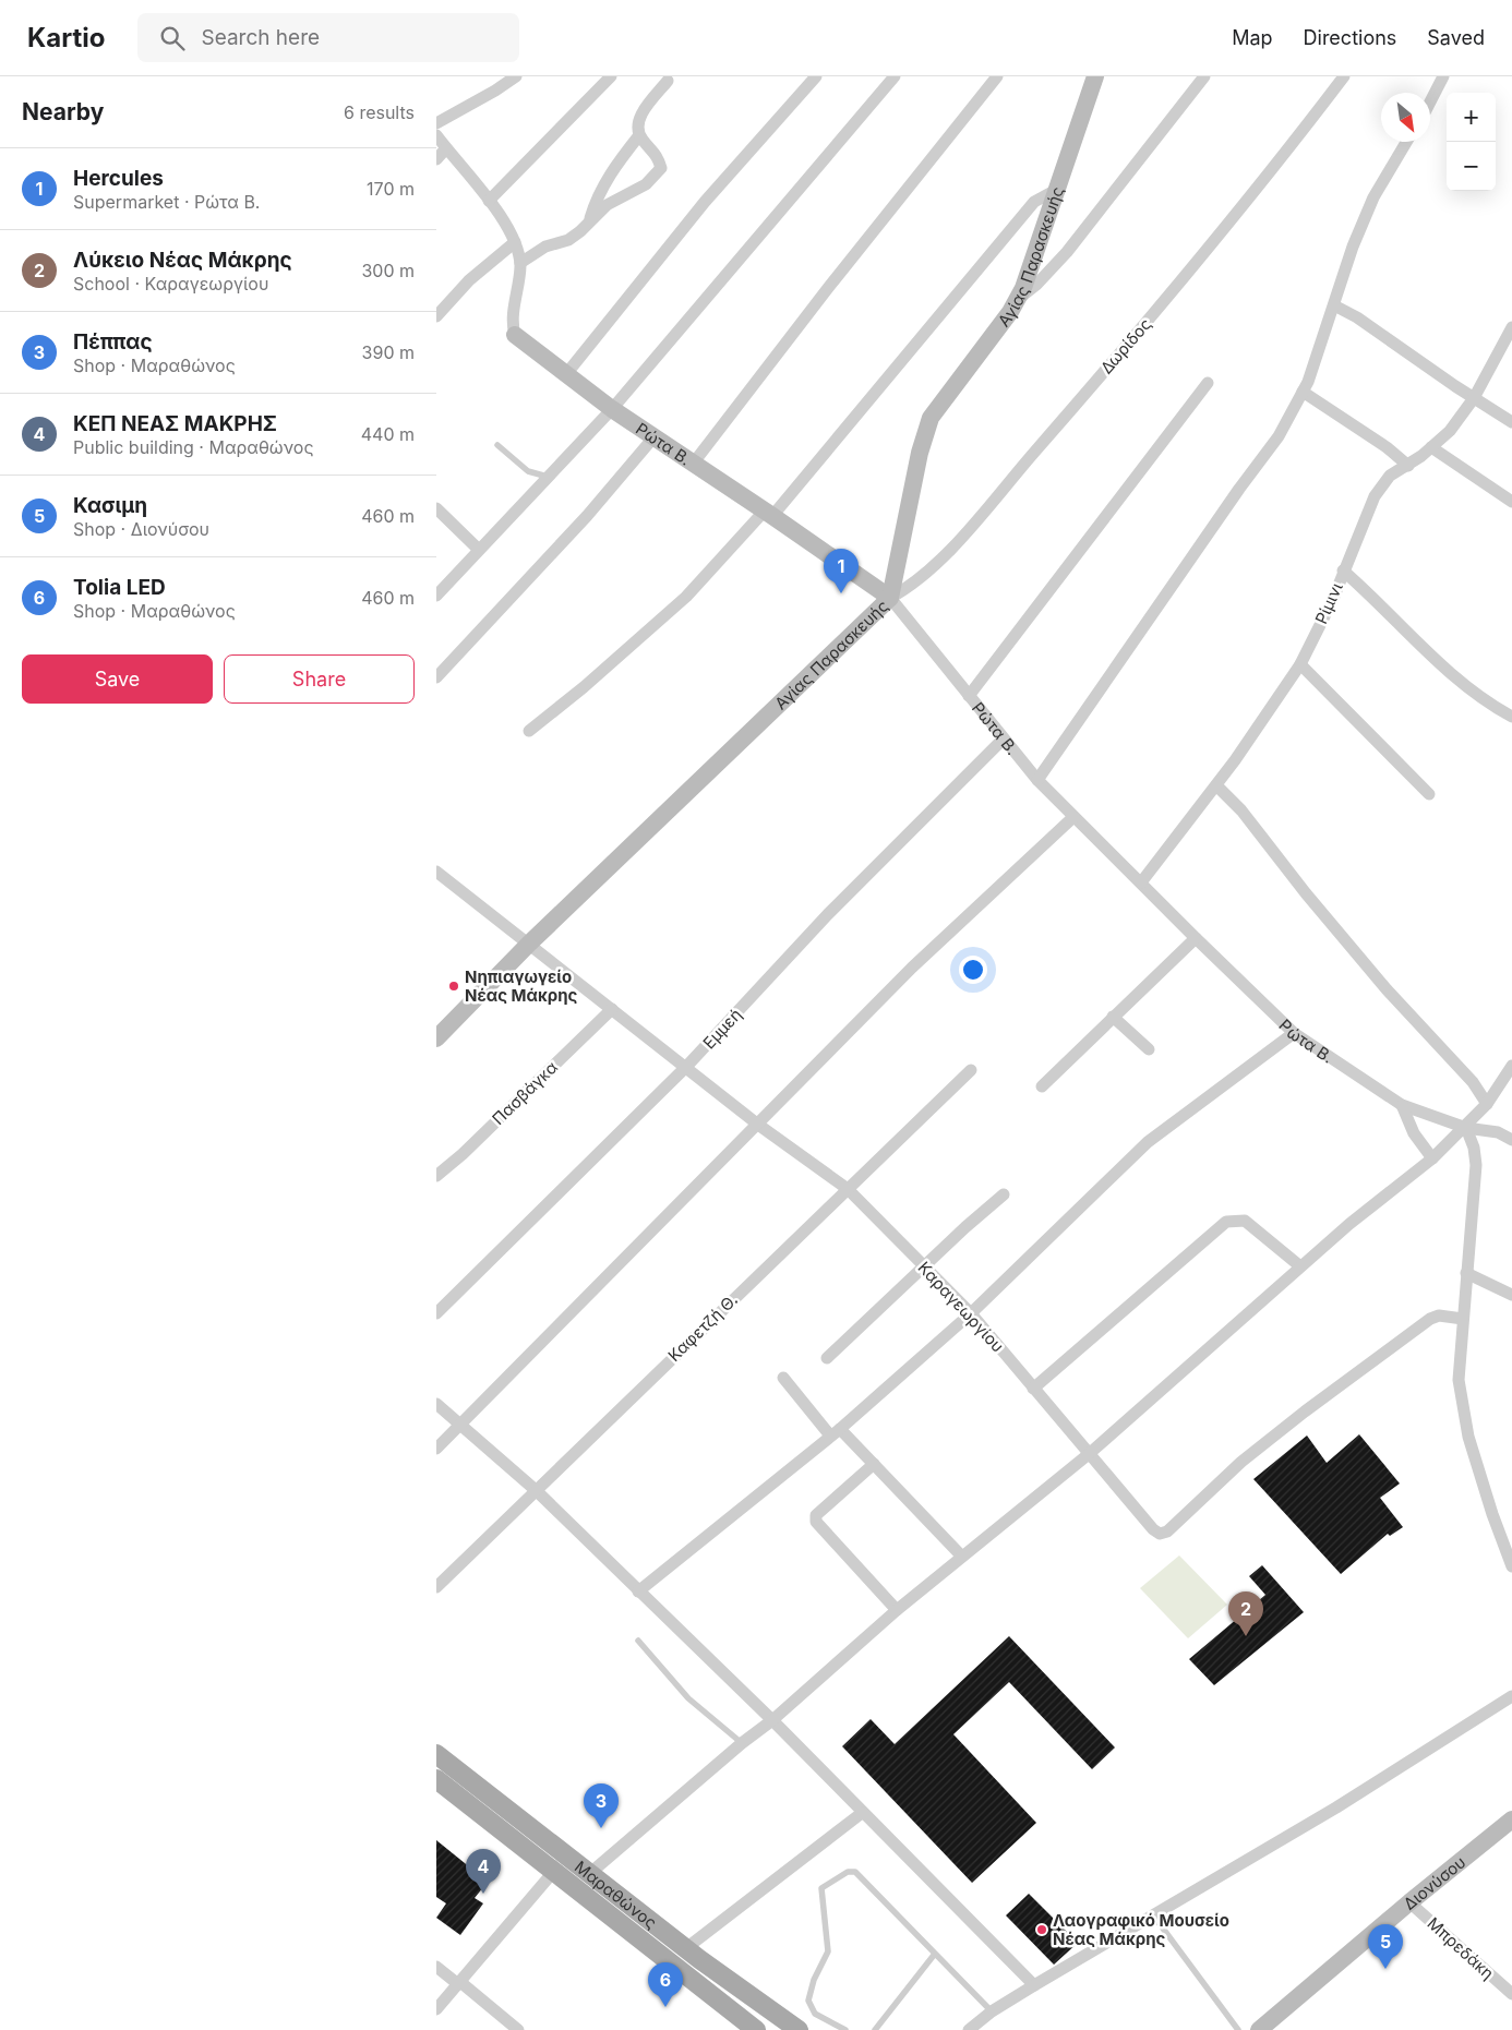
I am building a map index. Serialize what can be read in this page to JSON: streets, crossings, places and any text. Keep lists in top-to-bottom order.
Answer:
{
  "streets": {
    "main road": ["Μαραθώνος"],
    "street": [
      "Αγίας Παρασκευής",
      "Δωρίδος",
      "Ρώτα Β.",
      "Ρίμινι",
      "Εμμεή",
      "Πασβάγκα",
      "Καραγεωργίου",
      "Καφετζή Θ.",
      "Διονύσου",
      "Μπρεδάκη"
    ]
  },
  "crossings": [
    ["Αγίας Παρασκευής", "Δωρίδος"],
    ["Αγίας Παρασκευής", "Ρώτα Β."],
    ["Αγίας Παρασκευής", "Καραγεωργίου"],
    ["Δωρίδος", "Ρώτα Β."],
    ["Ρώτα Β.", "Ρίμινι"],
    ["Ρώτα Β.", "Εμμεή"],
    ["Εμμεή", "Καραγεωργίου"],
    ["Πασβάγκα", "Καραγεωργίου"],
    ["Καραγεωργίου", "Καφετζή Θ."],
    ["Διονύσου", "Μπρεδάκη"]
  ],
  "places": ["Νηπιαγωγείο Νέας Μάκρης", "Λαογραφικό Μουσείο Νέας Μάκρης"],
  "north": "bottom right",
  "page": {
    "header": "Kartio",
    "search": "Search here",
    "nav": ["Map", "Directions", "Saved"],
    "heading": ["Nearby", "6 results"],
    "map_buttons": ["+", "−"],
    "list": [
      {
        "mark": "1",
        "name": "Hercules",
        "note": "Supermarket · Ρώτα Β.",
        "value": "170 m"
      },
      {
        "mark": "2",
        "name": "Λύκειο Νέας Μάκρης",
        "note": "School · Καραγεωργίου",
        "value": "300 m"
      },
      {
        "mark": "3",
        "name": "Πέππας",
        "note": "Shop · Μαραθώνος",
        "value": "390 m"
      },
      {
        "mark": "4",
        "name": "ΚΕΠ ΝΕΑΣ ΜΑΚΡΗΣ",
        "note": "Public building · Μαραθώνος",
        "value": "440 m"
      },
      {
        "mark": "5",
        "name": "Κασιμη",
        "note": "Shop · Διονύσου",
        "value": "460 m"
      },
      {
        "mark": "6",
        "name": "Tolia LED",
        "note": "Shop · Μαραθώνος",
        "value": "460 m"
      }
    ],
    "pins": [
      "1",
      "2",
      "3",
      "4",
      "5",
      "6"
    ],
    "buttons": ["Save", "Share"]
  }
}
